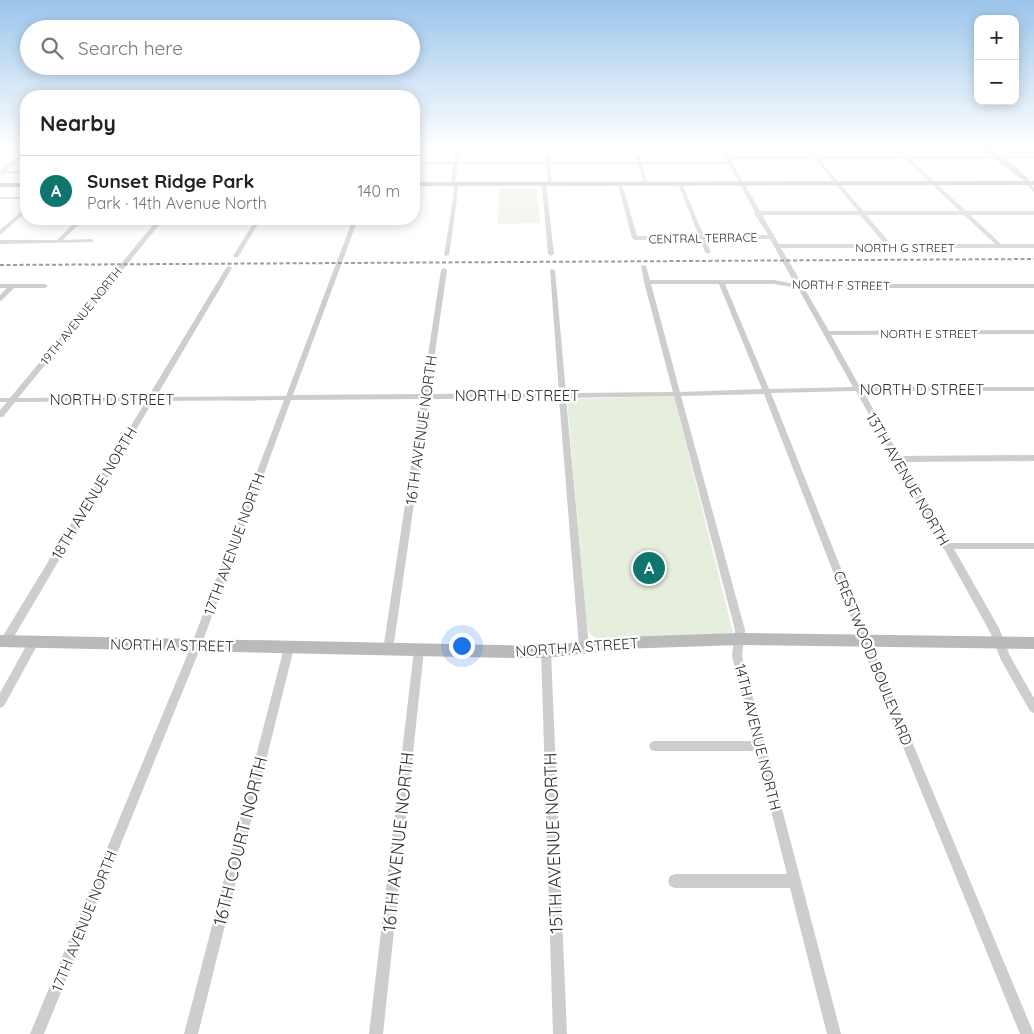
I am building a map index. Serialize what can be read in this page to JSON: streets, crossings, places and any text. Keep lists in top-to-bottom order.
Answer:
{
  "streets": {
    "street": [
      "CENTRAL TERRACE",
      "NORTH G STREET",
      "NORTH F STREET",
      "19TH AVENUE NORTH",
      "NORTH E STREET",
      "NORTH D STREET",
      "16TH AVENUE NORTH",
      "13TH AVENUE NORTH",
      "18TH AVENUE NORTH",
      "17TH AVENUE NORTH",
      "NORTH A STREET",
      "CRESTWOOD BOULEVARD",
      "14TH AVENUE NORTH",
      "16TH COURT NORTH",
      "15TH AVENUE NORTH"
    ]
  },
  "crossings": [
    ["CENTRAL TERRACE", "13TH AVENUE NORTH"],
    ["NORTH G STREET", "13TH AVENUE NORTH"],
    ["NORTH F STREET", "13TH AVENUE NORTH"],
    ["NORTH F STREET", "CRESTWOOD BOULEVARD"],
    ["NORTH F STREET", "14TH AVENUE NORTH"],
    ["19TH AVENUE NORTH", "NORTH D STREET"],
    ["NORTH E STREET", "13TH AVENUE NORTH"],
    ["NORTH D STREET", "16TH AVENUE NORTH"],
    ["NORTH D STREET", "13TH AVENUE NORTH"],
    ["NORTH D STREET", "18TH AVENUE NORTH"],
    ["NORTH D STREET", "17TH AVENUE NORTH"],
    ["NORTH D STREET", "CRESTWOOD BOULEVARD"],
    ["NORTH D STREET", "14TH AVENUE NORTH"],
    ["16TH AVENUE NORTH", "NORTH A STREET"],
    ["13TH AVENUE NORTH", "NORTH A STREET"],
    ["18TH AVENUE NORTH", "NORTH A STREET"],
    ["17TH AVENUE NORTH", "NORTH A STREET"],
    ["NORTH A STREET", "CRESTWOOD BOULEVARD"],
    ["NORTH A STREET", "14TH AVENUE NORTH"],
    ["NORTH A STREET", "16TH COURT NORTH"],
    ["NORTH A STREET", "15TH AVENUE NORTH"]
  ],
  "page": {
    "map_buttons": ["+", "−"],
    "search": "Search here",
    "heading": "Nearby",
    "list": [
      {
        "mark": "A",
        "name": "Sunset Ridge Park",
        "note": "Park · 14th Avenue North",
        "value": "140 m"
      }
    ],
    "pins": "A"
  }
}
